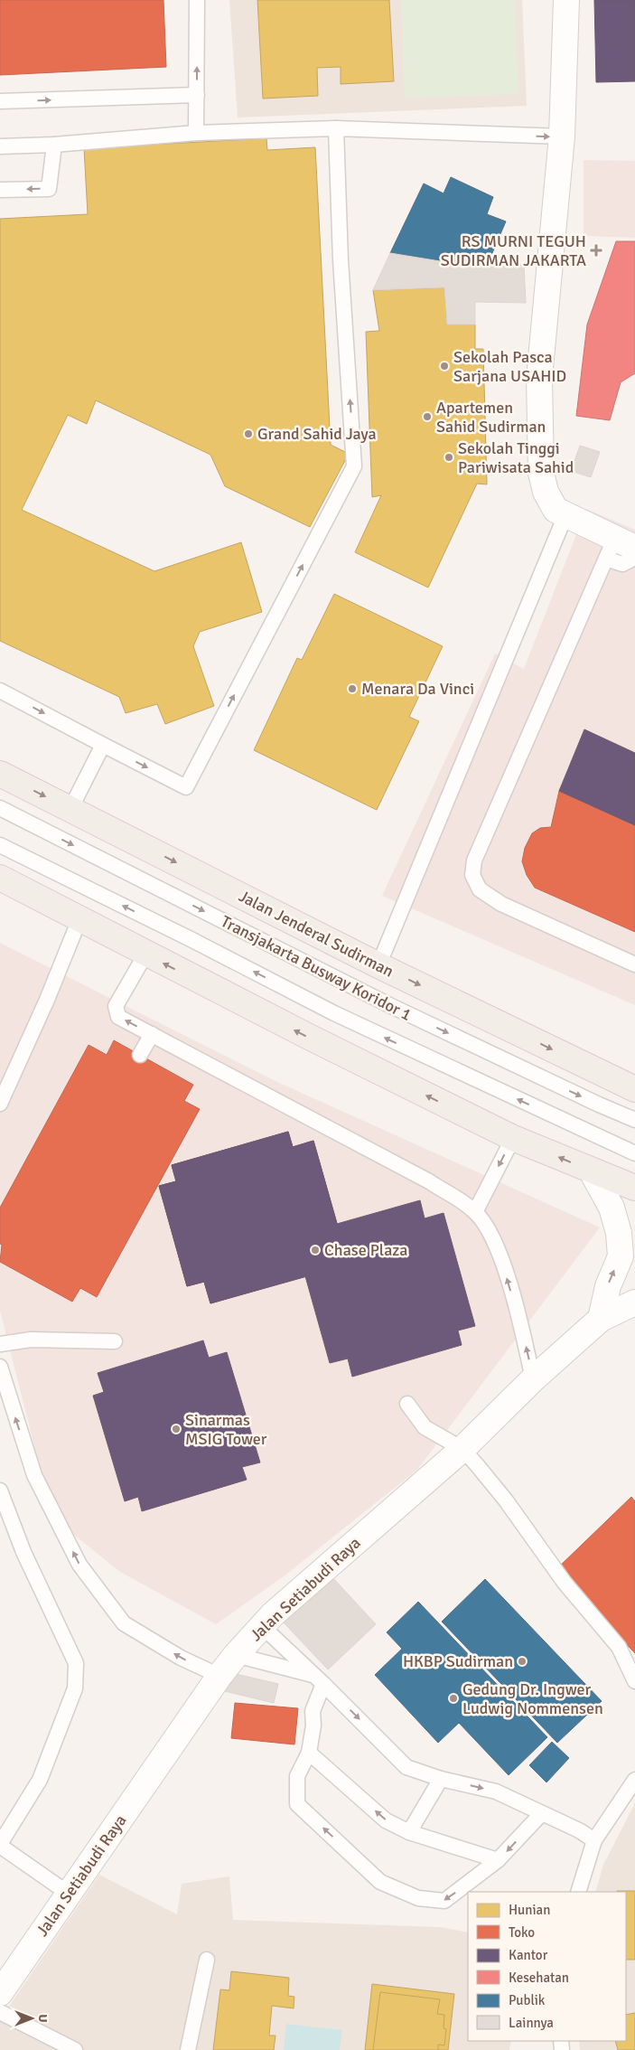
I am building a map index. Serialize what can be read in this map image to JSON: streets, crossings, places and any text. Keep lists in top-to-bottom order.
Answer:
{
  "streets": {
    "main road": ["Jalan Jenderal Sudirman"],
    "street": ["Jalan Setiabudi Raya"],
    "lane": ["Transjakarta Busway Koridor 1"]
  },
  "places": {
    "health": ["RS MURNI TEGUH SUDIRMAN JAKARTA"],
    "other": [
      "Sekolah Pasca Sarjana USAHID",
      "Apartemen Sahid Sudirman",
      "Grand Sahid Jaya",
      "Sekolah Tinggi Pariwisata Sahid",
      "Menara Da Vinci",
      "Chase Plaza",
      "Sinarmas MSIG Tower",
      "HKBP Sudirman",
      "Gedung Dr. Ingwer Ludwig Nommensen"
    ]
  },
  "legend": [
    "Hunian",
    "Toko",
    "Kantor",
    "Kesehatan",
    "Publik",
    "Lainnya"
  ],
  "north": "right"
}
